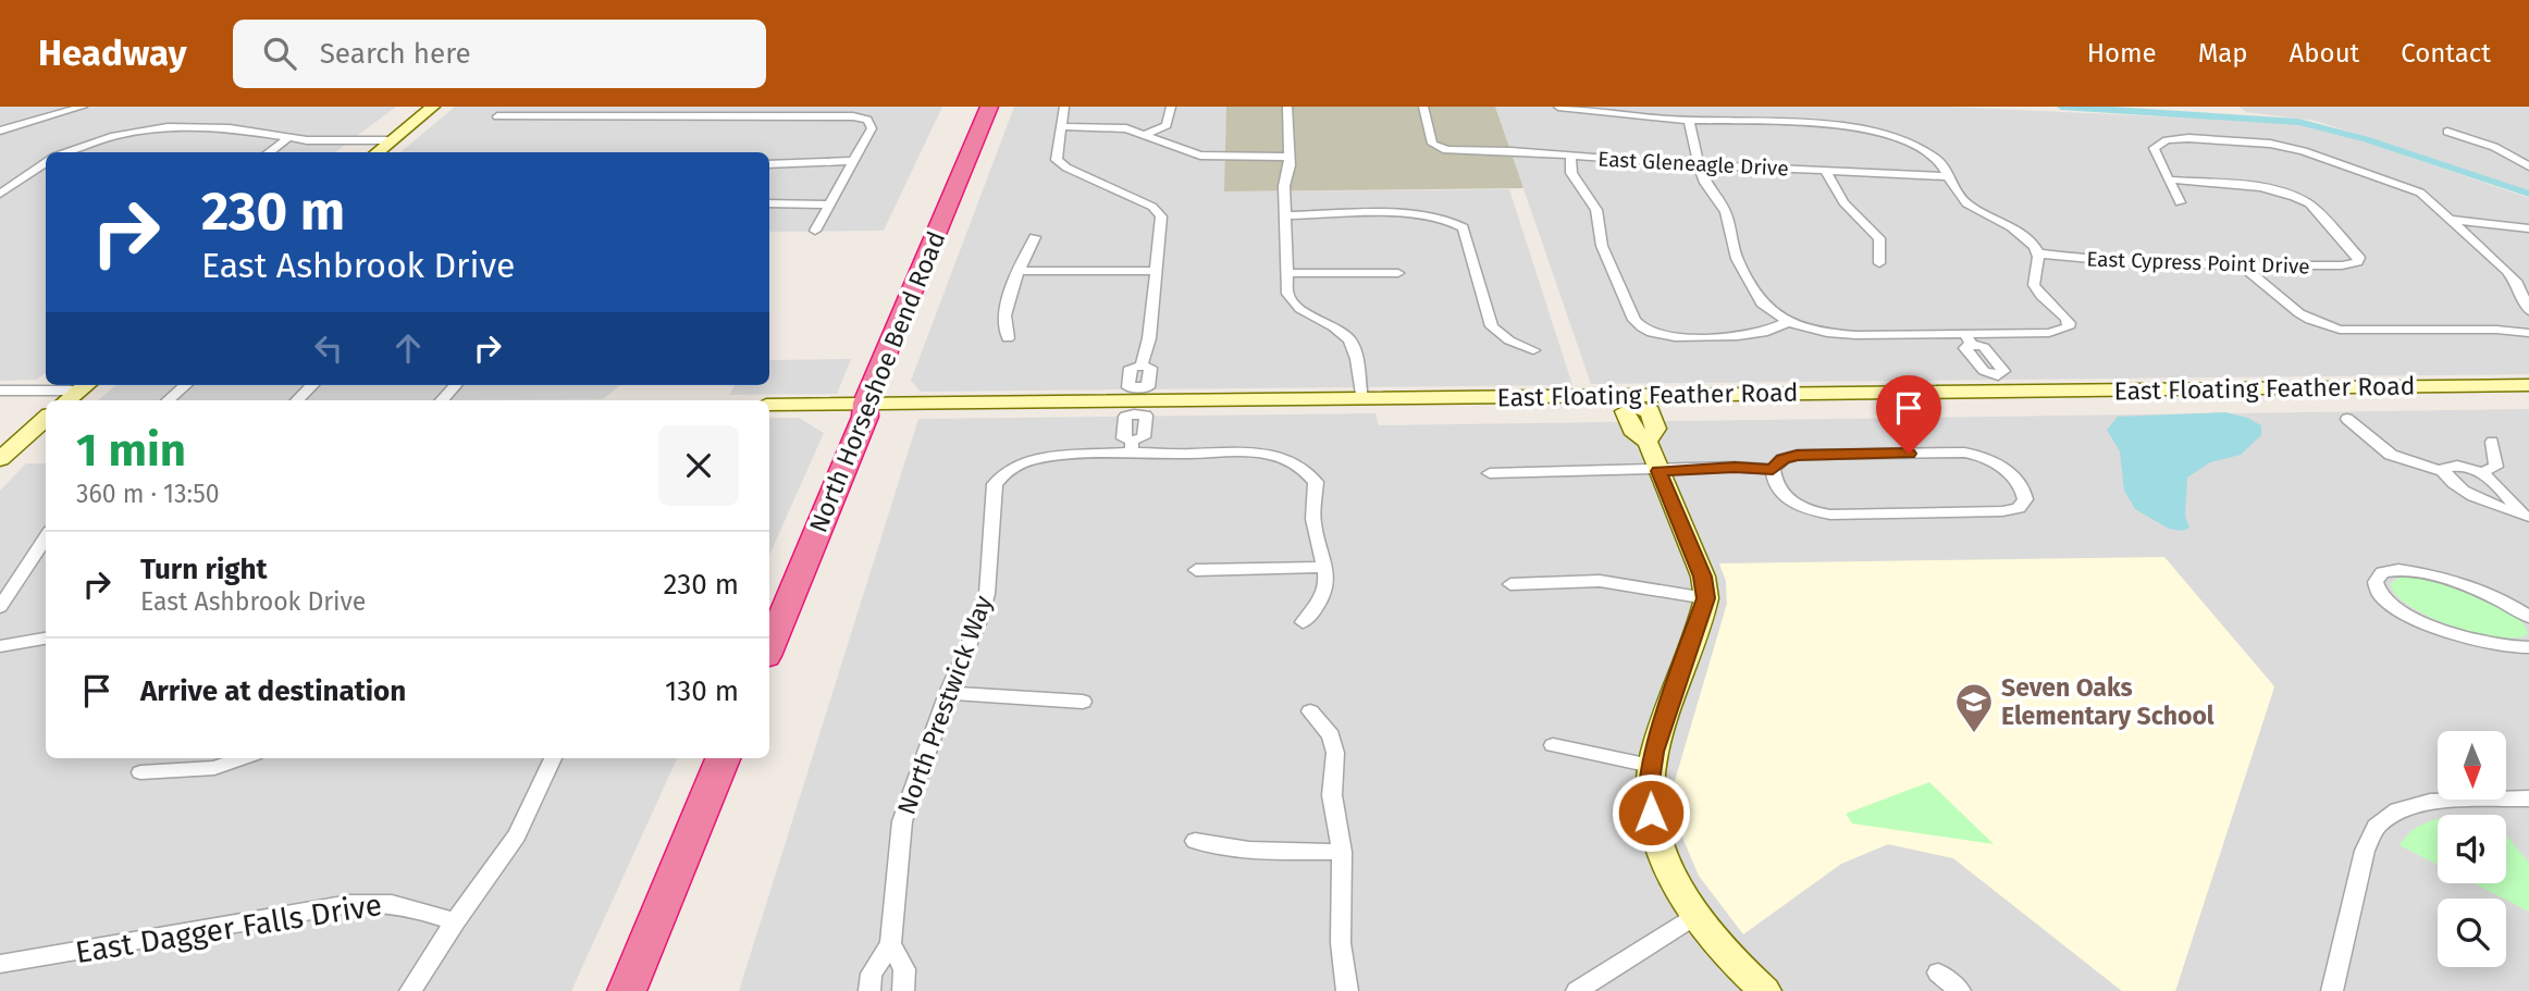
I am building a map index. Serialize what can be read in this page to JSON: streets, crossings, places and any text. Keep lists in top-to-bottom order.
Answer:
{
  "streets": {
    "highway": ["North Horseshoe Bend Road"],
    "main road": ["East Floating Feather Road"],
    "street": [
      "East Gleneagle Drive",
      "East Cypress Point Drive",
      "North Prestwick Way",
      "East Dagger Falls Drive"
    ]
  },
  "crossings": [
    ["North Horseshoe Bend Road", "East Floating Feather Road"]
  ],
  "places": {
    "school or university": ["Seven Oaks Elementary School"]
  },
  "north": "bottom",
  "page": {
    "header": "Headway",
    "search": "Search here",
    "nav": [
      "Home",
      "Map",
      "About",
      "Contact"
    ],
    "turn": ["230 m", "East Ashbrook Drive"],
    "heading": ["1 min", "360 m · 13:50"],
    "list": [
      {
        "name": "Turn right",
        "note": "East Ashbrook Drive",
        "value": "230 m"
      },
      {
        "name": "Arrive at destination",
        "value": "130 m"
      }
    ]
  }
}
